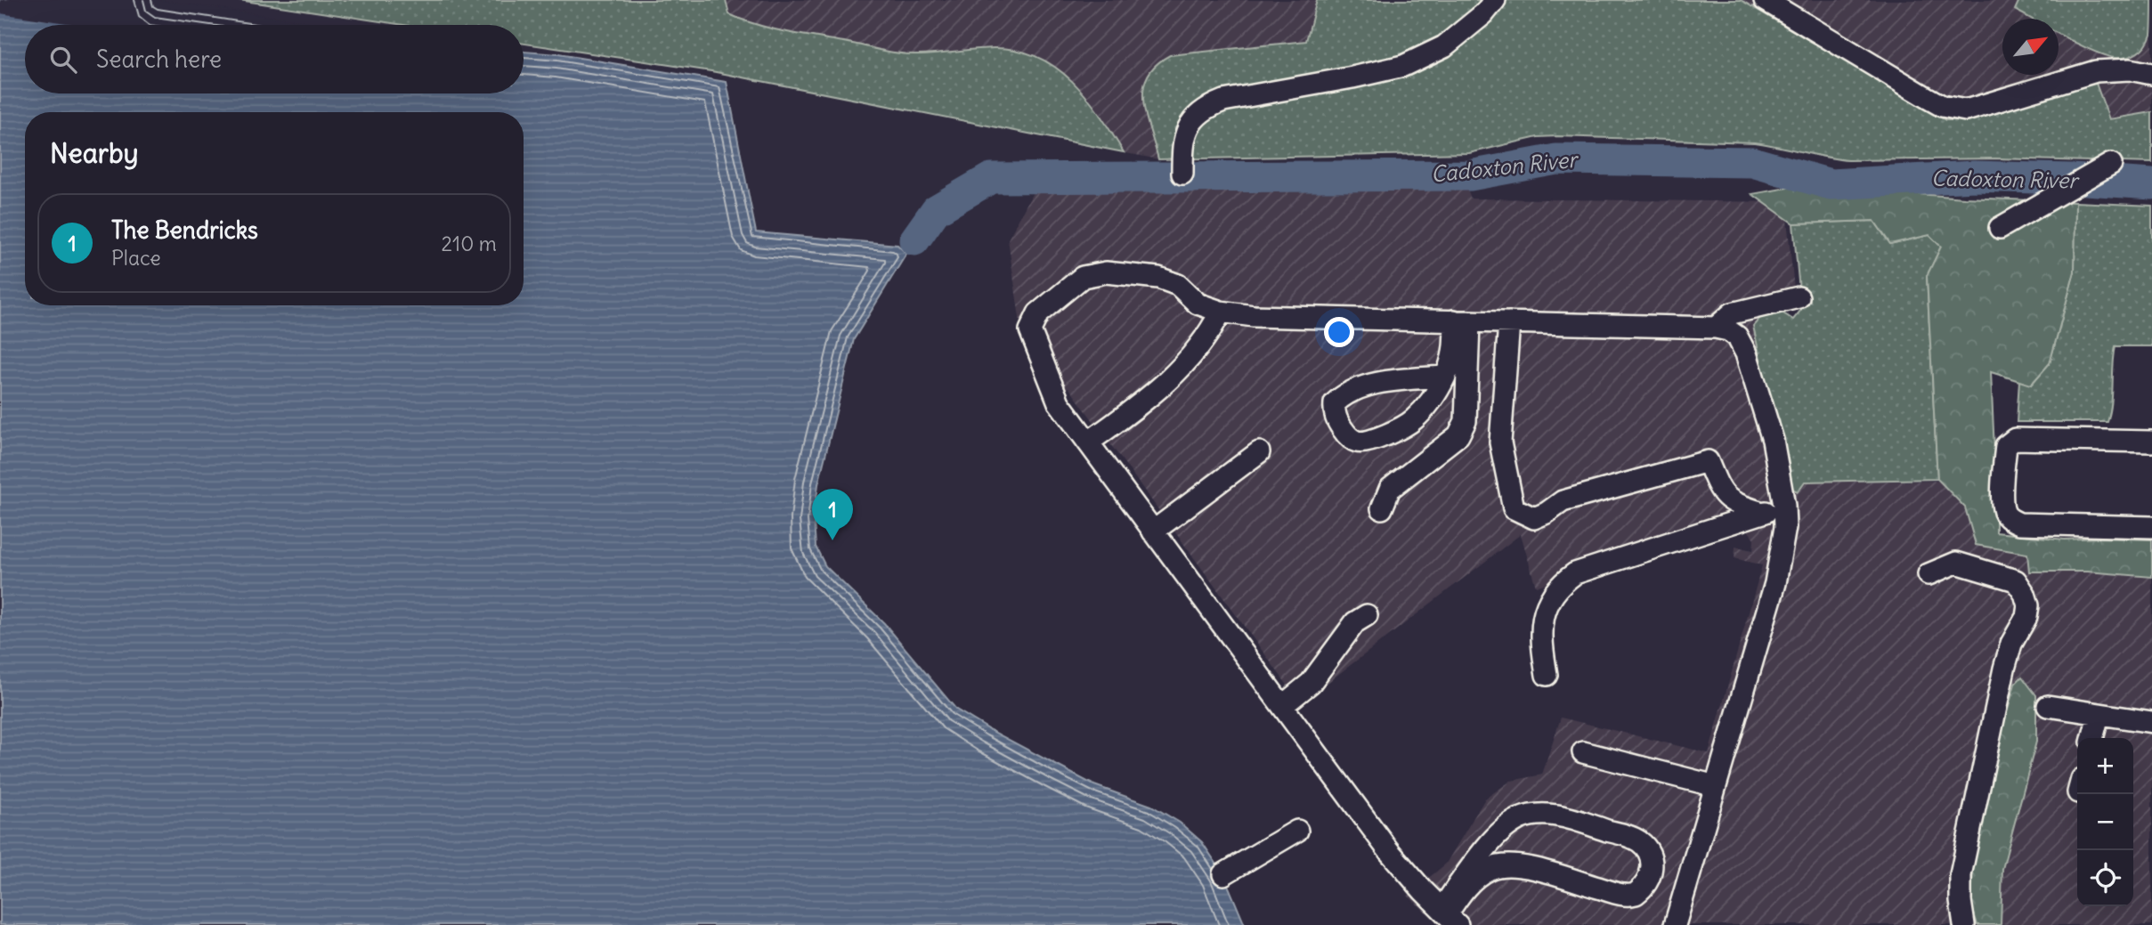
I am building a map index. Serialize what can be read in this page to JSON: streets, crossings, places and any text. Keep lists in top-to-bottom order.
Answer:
{
  "water": ["Cadoxton River"],
  "north": "top right",
  "page": {
    "search": "Search here",
    "heading": "Nearby",
    "list": [
      {
        "mark": "1",
        "name": "The Bendricks",
        "note": "Place",
        "value": "210 m"
      }
    ],
    "pins": "1",
    "map_buttons": ["+", "−"]
  }
}
